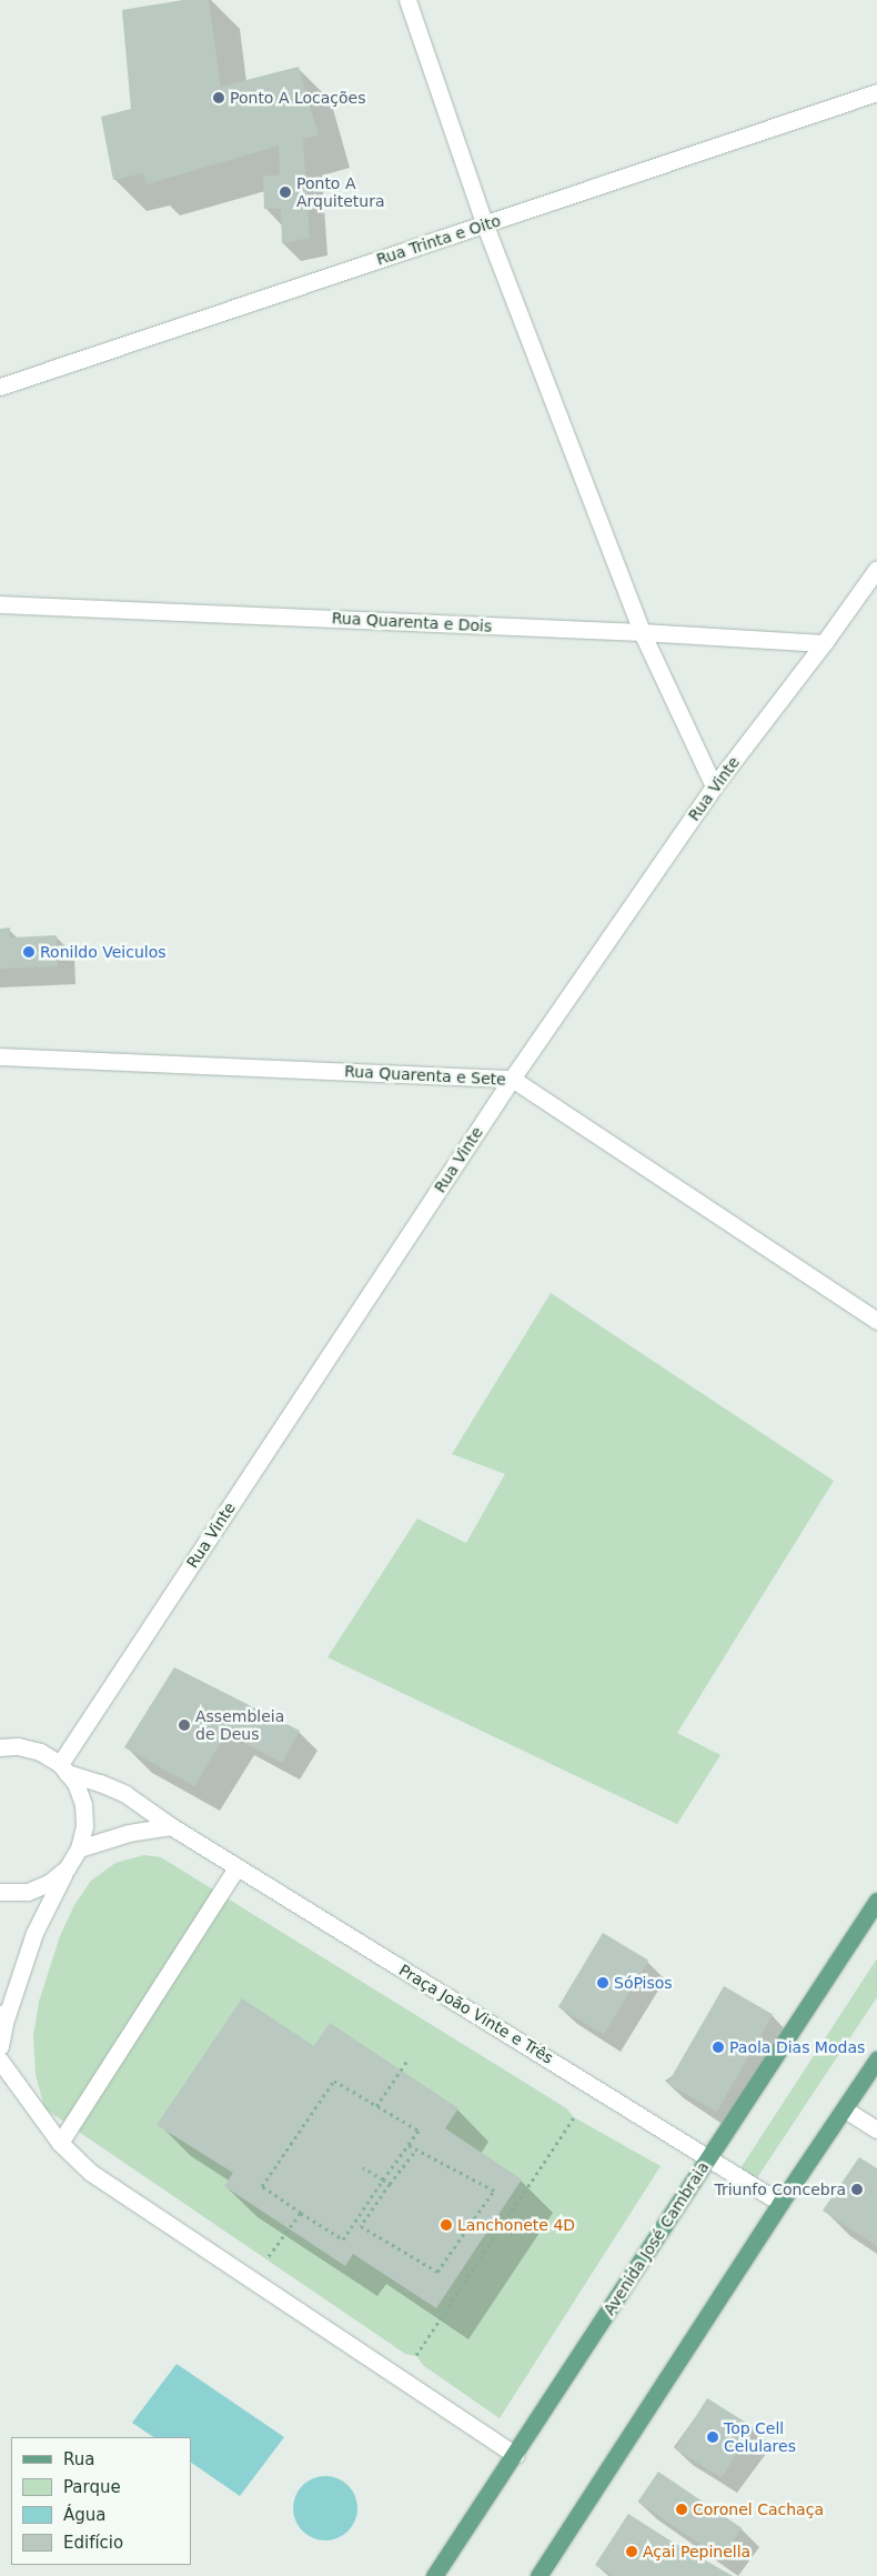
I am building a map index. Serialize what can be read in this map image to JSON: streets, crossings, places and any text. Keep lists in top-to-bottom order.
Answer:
{
  "streets": {
    "main road": ["Avenida José Cambraia"],
    "street": [
      "Rua Trinta e Oito",
      "Rua Quarenta e Dois",
      "Rua Vinte",
      "Rua Quarenta e Sete",
      "Praça João Vinte e Três"
    ]
  },
  "crossings": [
    ["Rua Quarenta e Dois", "Rua Vinte"],
    ["Rua Vinte", "Rua Quarenta e Sete"],
    ["Rua Vinte", "Praça João Vinte e Três"],
    ["Praça João Vinte e Três", "Avenida José Cambraia"]
  ],
  "places": [
    "Ponto A Locações",
    "Ponto A Arquitetura",
    "Ronildo Veiculos",
    "Assembleia de Deus",
    "SóPisos",
    "Paola Dias Modas",
    "Triunfo Concebra",
    "Lanchonete 4D",
    "Top Cell Celulares",
    "Coronel Cachaça",
    "Açai Pepinella"
  ],
  "legend": [
    "Rua",
    "Parque",
    "Água",
    "Edifício"
  ]
}
